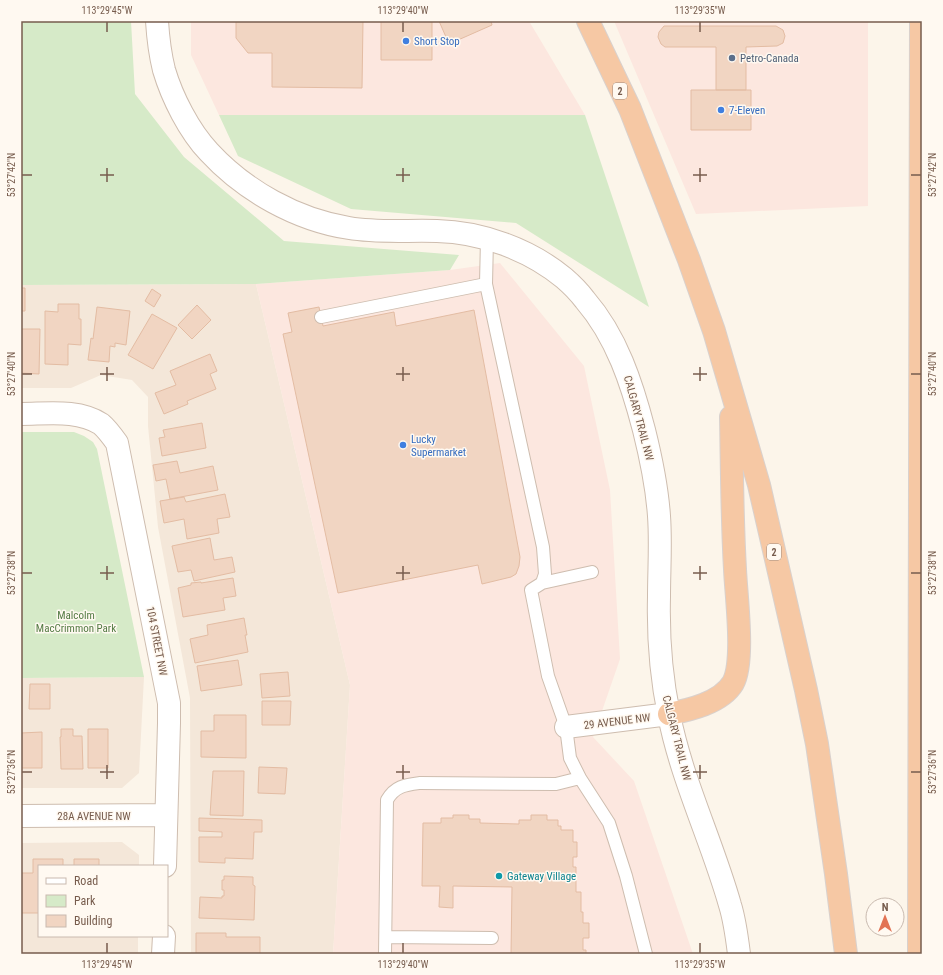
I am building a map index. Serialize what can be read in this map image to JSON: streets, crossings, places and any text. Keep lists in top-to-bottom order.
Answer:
{
  "streets": {
    "highway": ["2"],
    "street": [
      "CALGARY TRAIL NW",
      "104 STREET NW",
      "29 AVENUE NW",
      "28A AVENUE NW"
    ]
  },
  "crossings": [
    ["CALGARY TRAIL NW", "29 AVENUE NW"],
    ["104 STREET NW", "28A AVENUE NW"]
  ],
  "parks": ["Malcolm MacCrimmon Park"],
  "places": [
    "Short Stop",
    "Petro-Canada",
    "7-Eleven",
    "Lucky Supermarket",
    "Gateway Village"
  ],
  "legend": ["Road", "Park", "Building"],
  "north": "top",
  "coordinates": [
    "113°29'45\"W",
    "113°29'40\"W",
    "113°29'35\"W",
    "53°27'42\"N",
    "53°27'40\"N",
    "53°27'38\"N",
    "53°27'36\"N"
  ]
}
